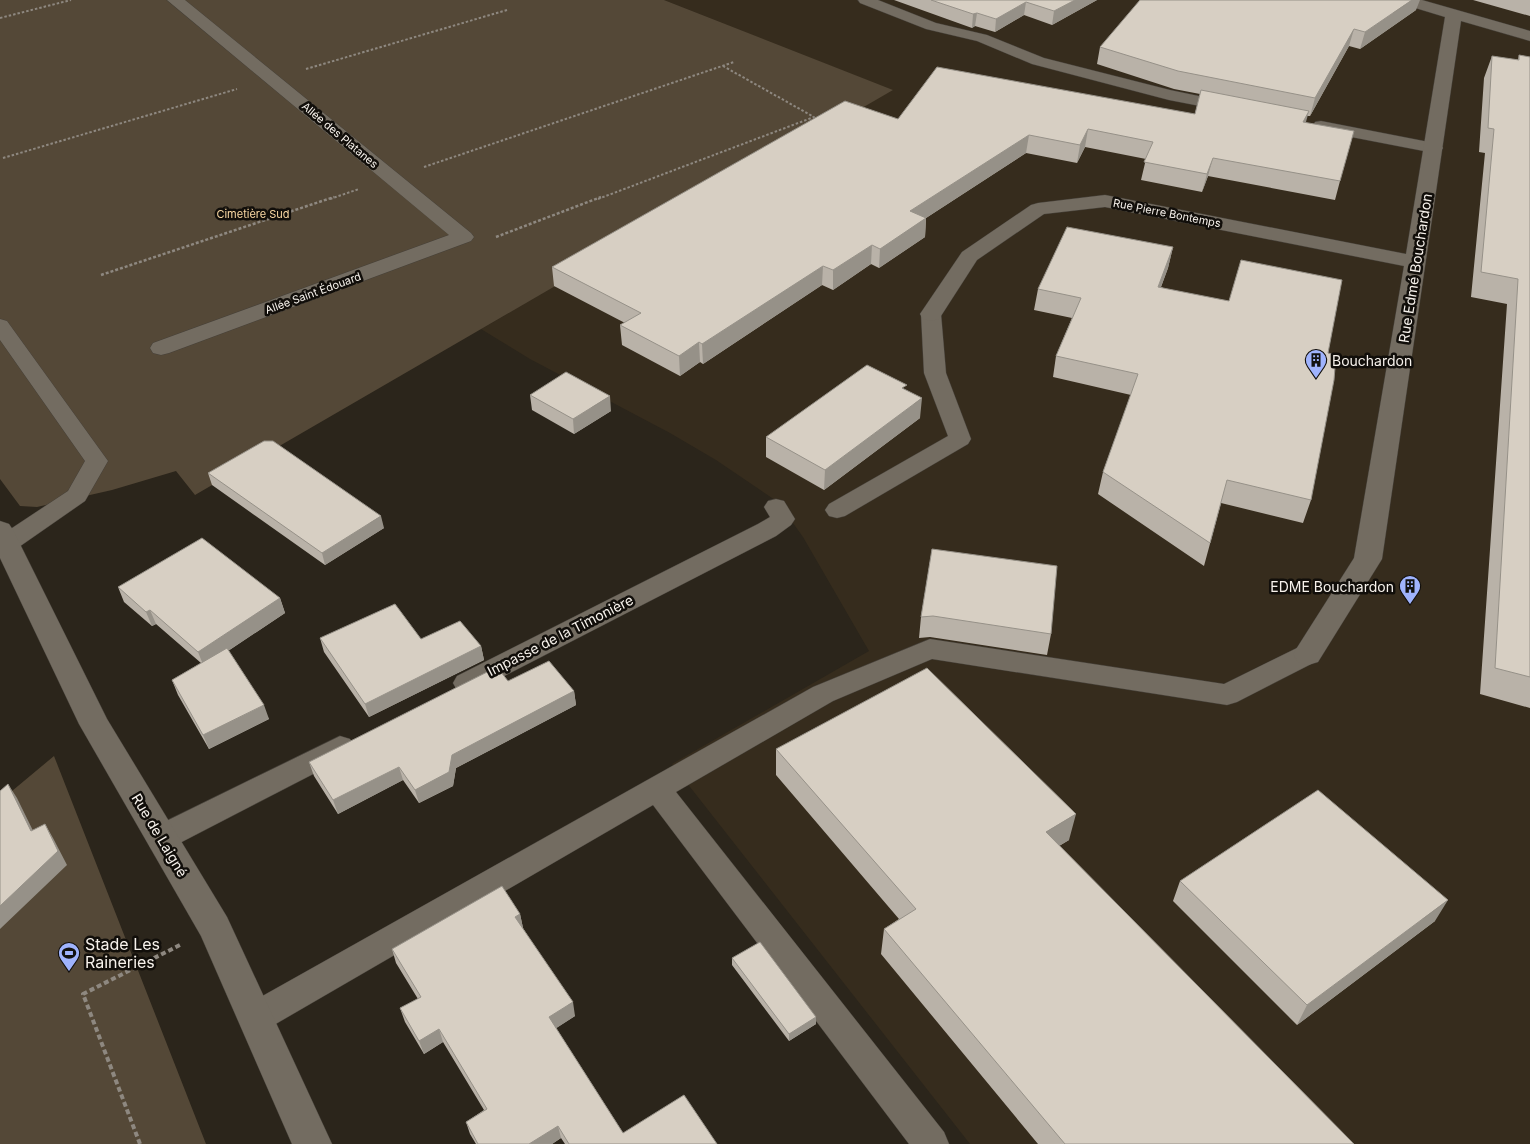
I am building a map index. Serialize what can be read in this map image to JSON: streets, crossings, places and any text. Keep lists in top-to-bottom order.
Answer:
{
  "streets": {
    "street": [
      "Allée des Platanes",
      "Rue Pierre Bontemps",
      "Rue Edmé Bouchardon",
      "Allée Saint Édouard",
      "Rue de Laigné"
    ],
    "lane": ["Impasse de la Timonière"]
  },
  "crossings": [
    ["Allée des Platanes", "Allée Saint Édouard"],
    ["Rue Pierre Bontemps", "Rue Edmé Bouchardon"]
  ],
  "parks": ["Cimetière Sud"],
  "places": {
    "building": ["Bouchardon", "EDME Bouchardon"],
    "sports": ["Stade Les Raineries"]
  }
}
